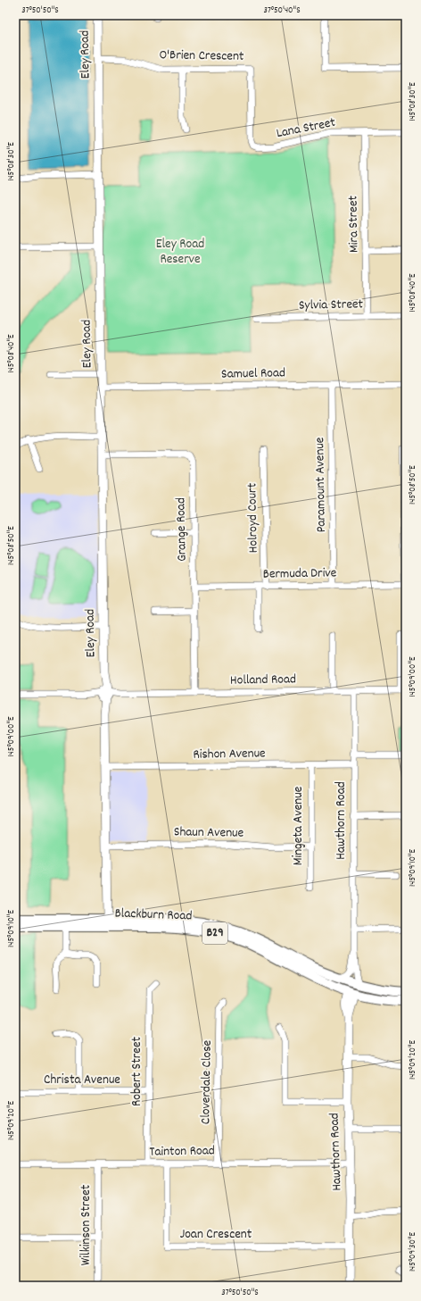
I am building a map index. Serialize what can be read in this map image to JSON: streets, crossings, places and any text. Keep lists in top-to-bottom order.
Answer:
{
  "streets": {
    "main road": [
      "Eley Road",
      "Hawthorn Road",
      "Blackburn Road",
      "B29"
    ],
    "street": [
      "O'Brien Crescent",
      "Lana Street",
      "Mira Street",
      "Sylvia Street",
      "Samuel Road",
      "Paramount Avenue",
      "Holroyd Court",
      "Grange Road",
      "Bermuda Drive",
      "Holland Road",
      "Rishon Avenue",
      "Mingeta Avenue",
      "Shaun Avenue",
      "Robert Street",
      "Christa Avenue",
      "Cloverdale Close",
      "Tainton Road",
      "Wilkinson Street",
      "Joan Crescent"
    ]
  },
  "crossings": [
    ["Eley Road", "O'Brien Crescent"],
    ["Eley Road", "Samuel Road"],
    ["Eley Road", "Grange Road"],
    ["Eley Road", "Holland Road"],
    ["Eley Road", "Rishon Avenue"],
    ["Eley Road", "Shaun Avenue"],
    ["Eley Road", "Blackburn Road"],
    ["O'Brien Crescent", "Lana Street"],
    ["Lana Street", "Mira Street"],
    ["Mira Street", "Sylvia Street"],
    ["Samuel Road", "Paramount Avenue"],
    ["Paramount Avenue", "Bermuda Drive"],
    ["Holroyd Court", "Bermuda Drive"],
    ["Grange Road", "Bermuda Drive"],
    ["Grange Road", "Holland Road"],
    ["Holland Road", "Hawthorn Road"],
    ["Rishon Avenue", "Hawthorn Road"],
    ["Rishon Avenue", "Mingeta Avenue"],
    ["Hawthorn Road", "Blackburn Road"],
    ["Hawthorn Road", "Tainton Road"],
    ["Hawthorn Road", "Joan Crescent"],
    ["Mingeta Avenue", "Shaun Avenue"],
    ["Robert Street", "Christa Avenue"],
    ["Robert Street", "Tainton Road"],
    ["Cloverdale Close", "Tainton Road"],
    ["Tainton Road", "Wilkinson Street"],
    ["Tainton Road", "Joan Crescent"]
  ],
  "parks": ["Eley Road Reserve"],
  "coordinates": [
    "37°50'50\"S",
    "37°50'40\"S",
    "145°08'30\"E",
    "145°08'40\"E",
    "145°08'50\"E",
    "145°09'00\"E",
    "145°09'10\"E",
    "145°09'20\"E",
    "145°09'30\"E"
  ]
}
